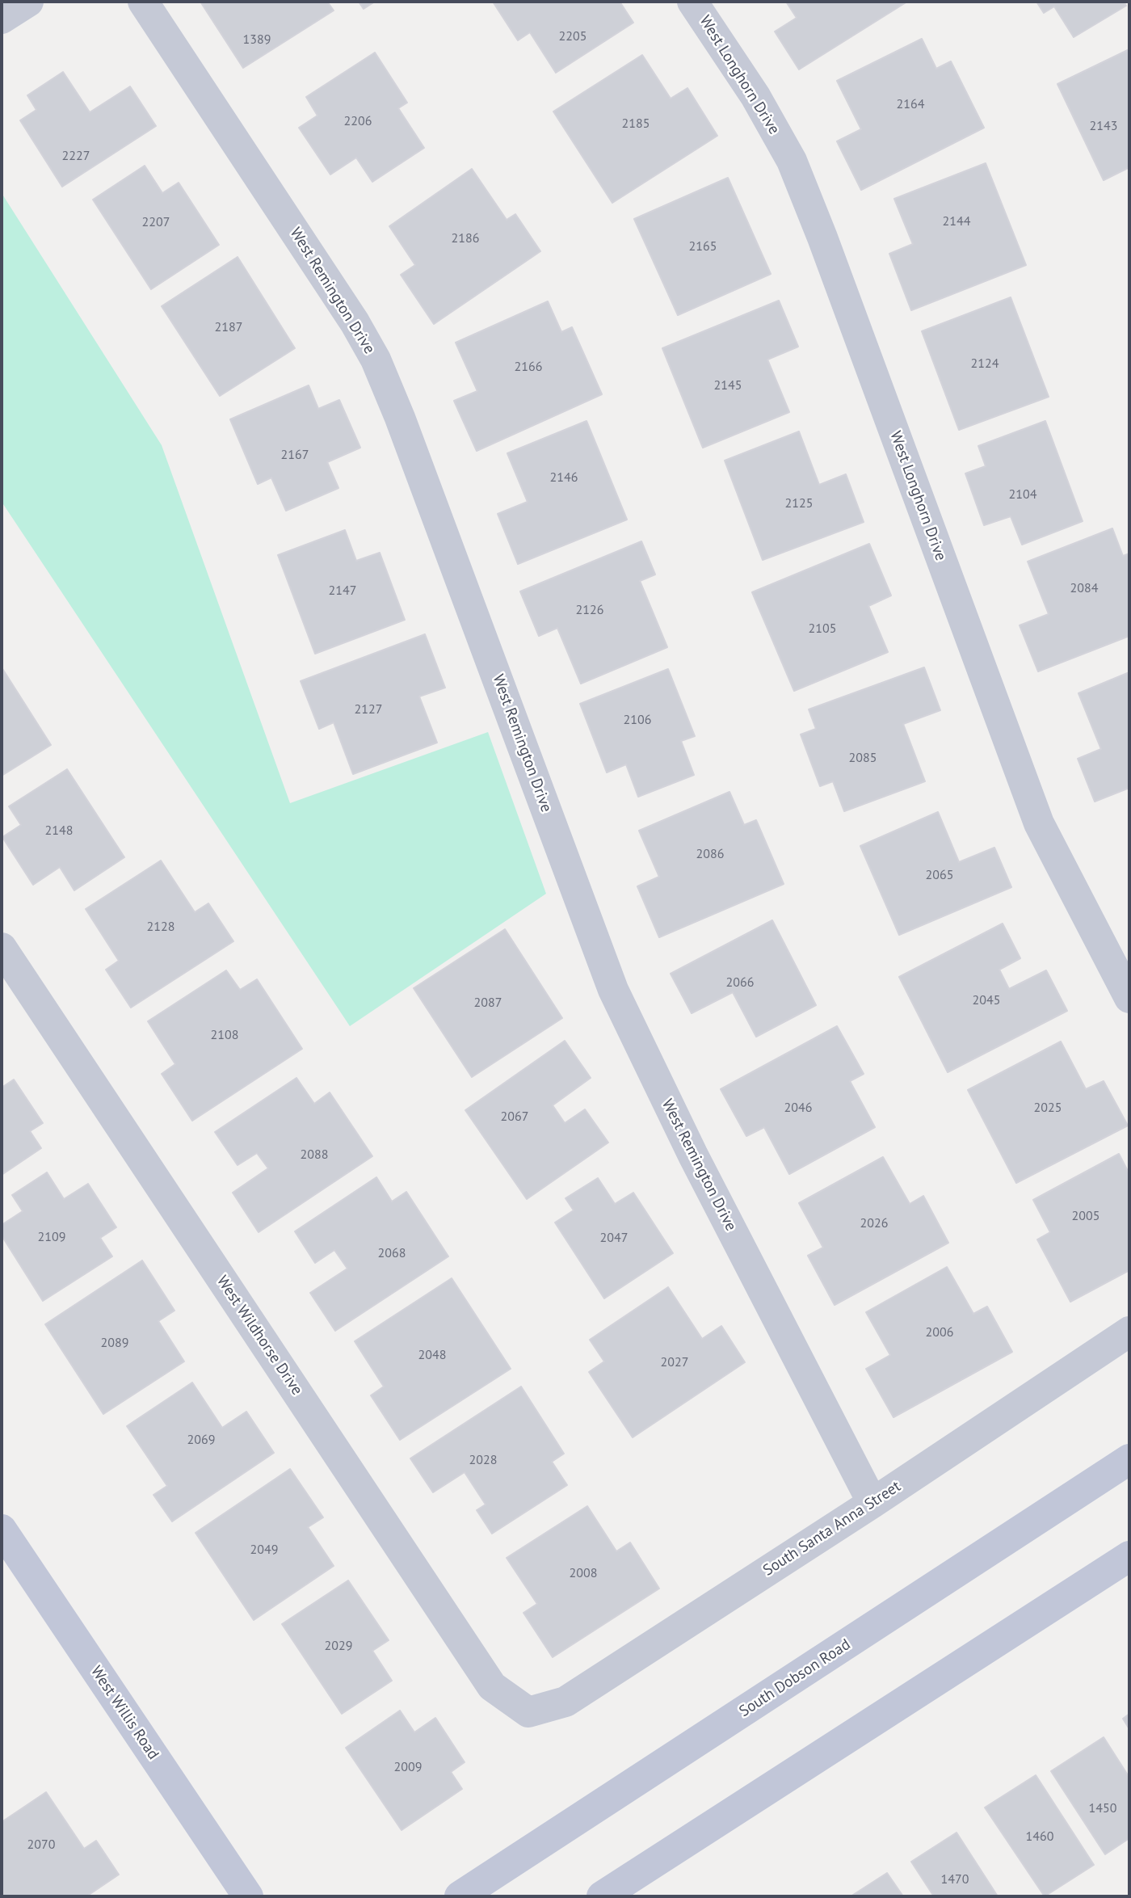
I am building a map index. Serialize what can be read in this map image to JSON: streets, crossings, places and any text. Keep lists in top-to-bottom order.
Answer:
{
  "streets": {
    "main road": ["South Dobson Road", "West Willis Road"],
    "street": [
      "West Longhorn Drive",
      "West Remington Drive",
      "West Wildhorse Drive",
      "South Santa Anna Street"
    ]
  },
  "crossings": [
    ["West Remington Drive", "South Santa Anna Street"],
    ["West Wildhorse Drive", "South Santa Anna Street"]
  ],
  "house_numbers": [
    "2205",
    "1389",
    "2164",
    "2206",
    "2185",
    "2143",
    "2227",
    "2144",
    "2207",
    "2186",
    "2165",
    "2187",
    "2124",
    "2166",
    "2145",
    "2167",
    "2146",
    "2104",
    "2125",
    "2084",
    "2147",
    "2126",
    "2105",
    "2127",
    "2106",
    "2085",
    "2148",
    "2086",
    "2065",
    "2128",
    "2066",
    "2045",
    "2087",
    "2108",
    "2046",
    "2025",
    "2067",
    "2088",
    "2005",
    "2026",
    "2109",
    "2047",
    "2068",
    "2006",
    "2089",
    "2048",
    "2027",
    "2069",
    "2028",
    "2049",
    "2008",
    "2029",
    "2009",
    "1450",
    "1460",
    "2070",
    "1470"
  ]
}
